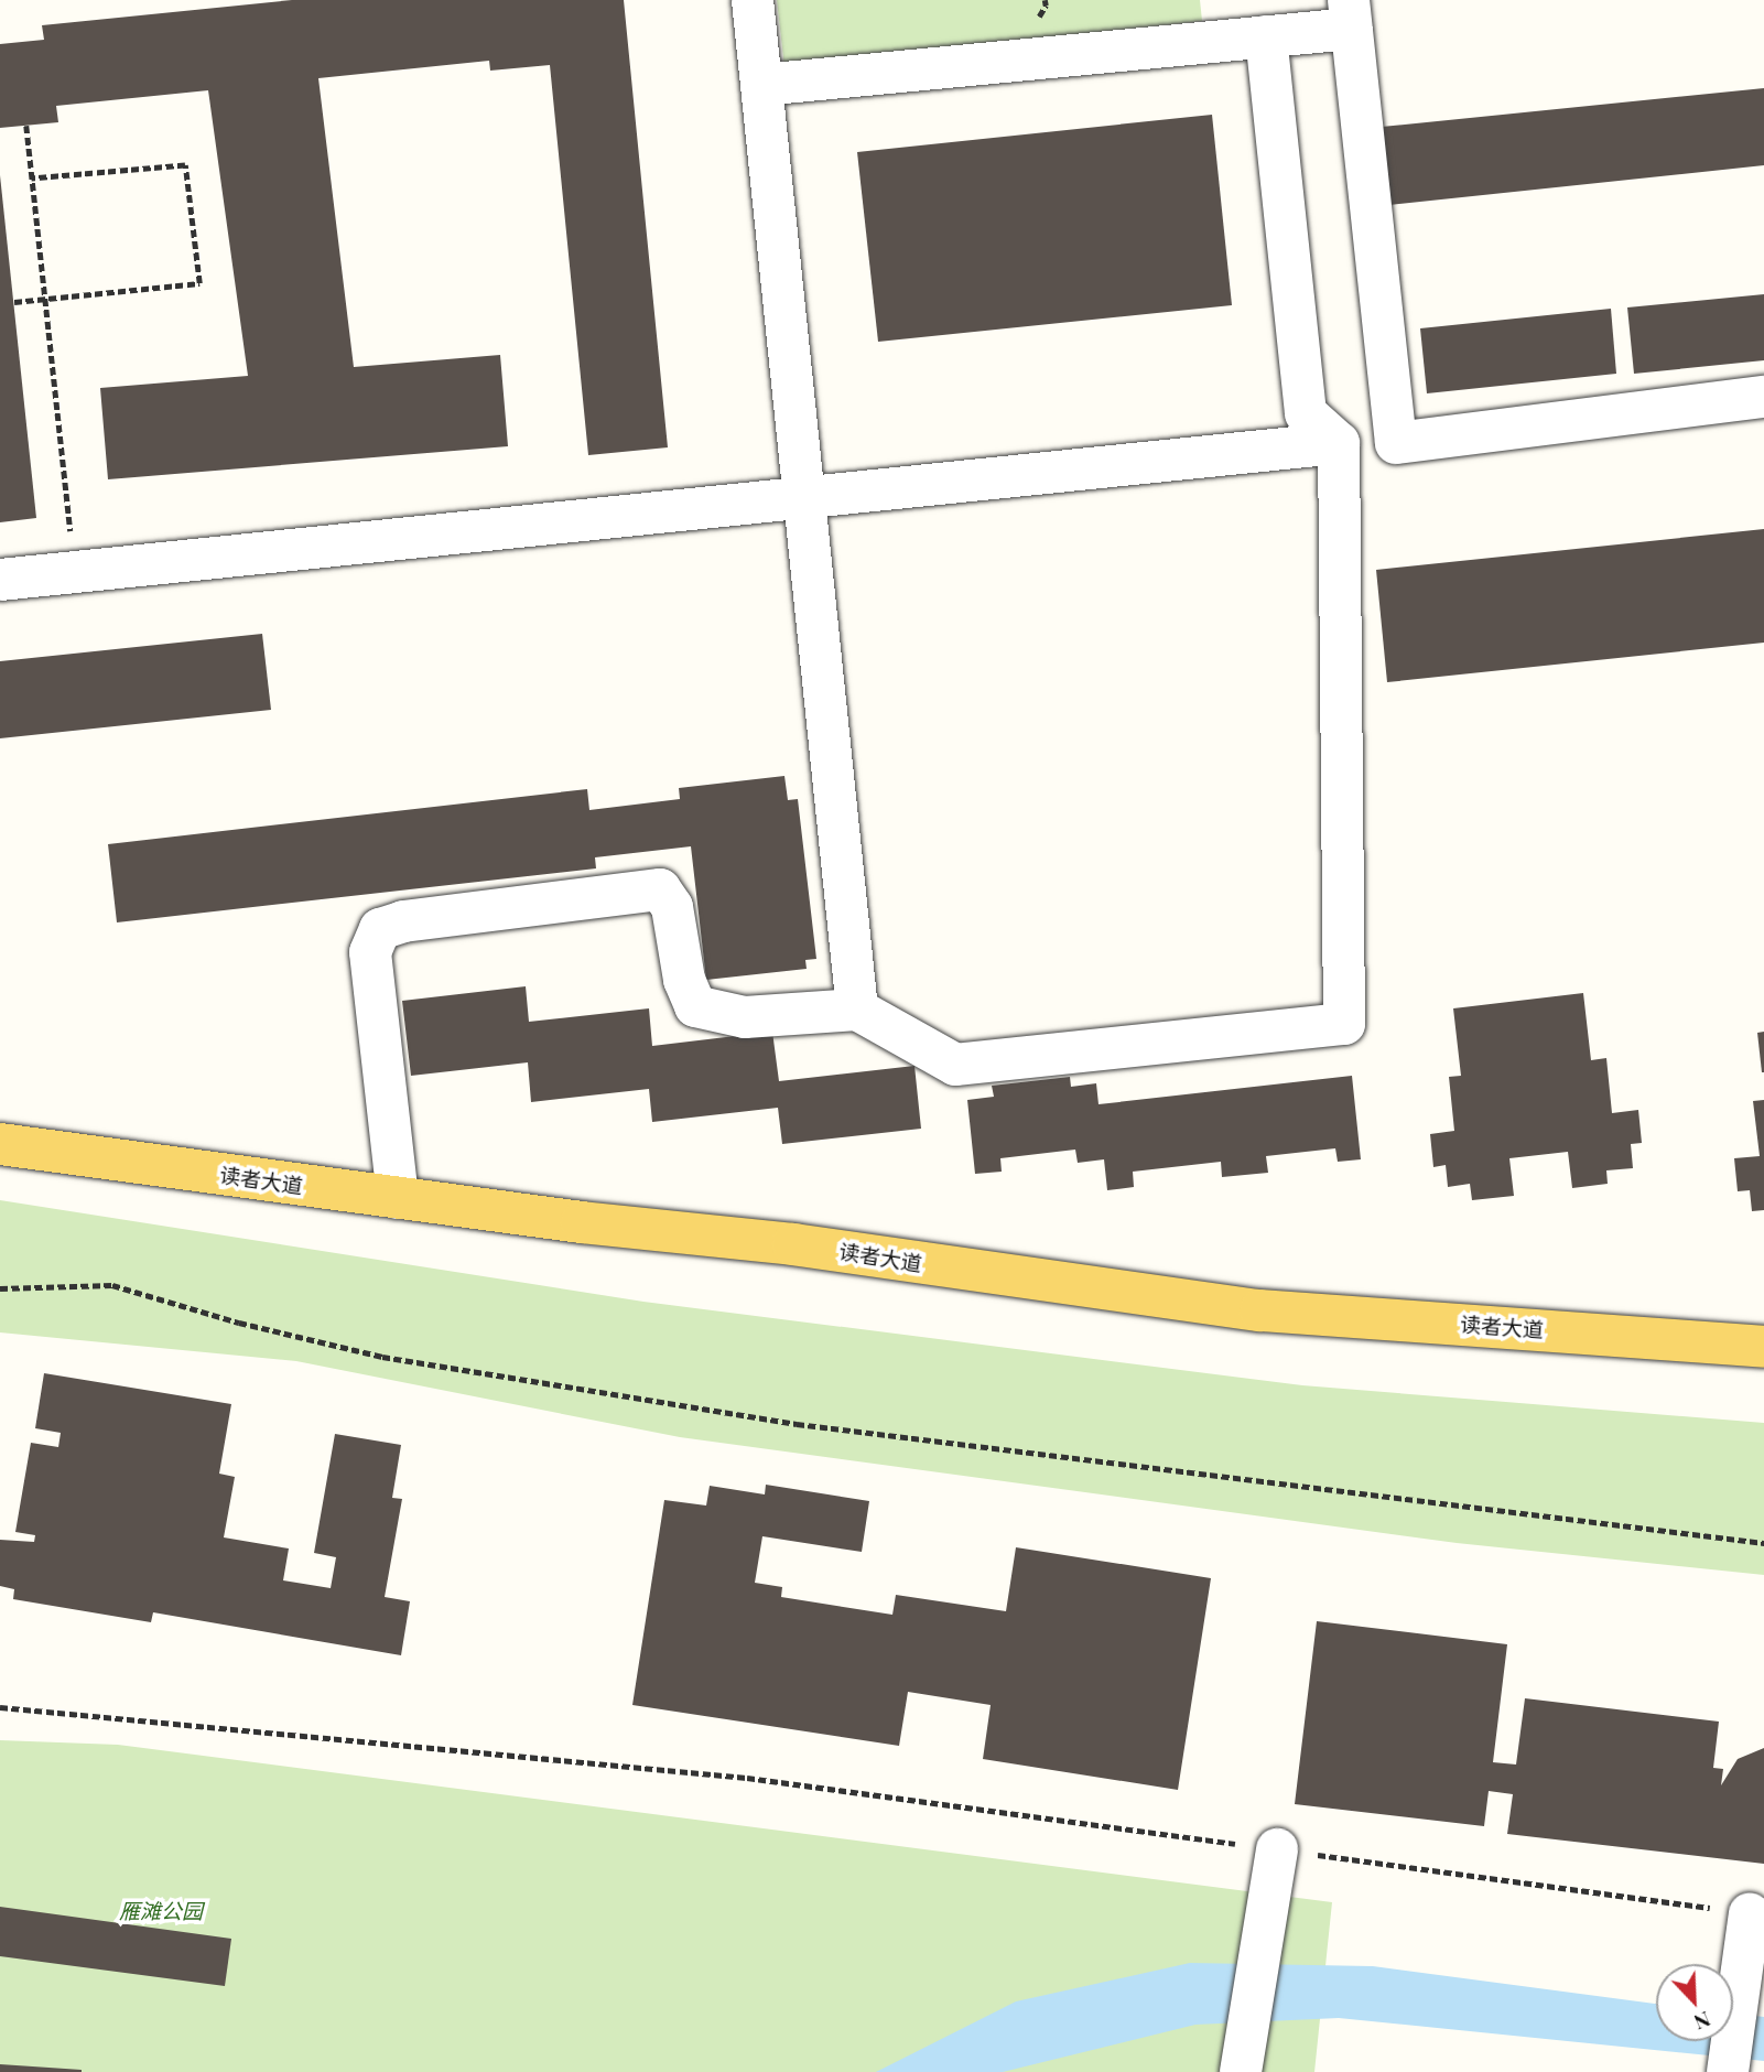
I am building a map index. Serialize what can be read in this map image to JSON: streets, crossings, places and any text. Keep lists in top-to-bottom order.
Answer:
{
  "streets": {
    "main road": ["读者大道"]
  },
  "parks": ["雁滩公园"],
  "north": "bottom right"
}
